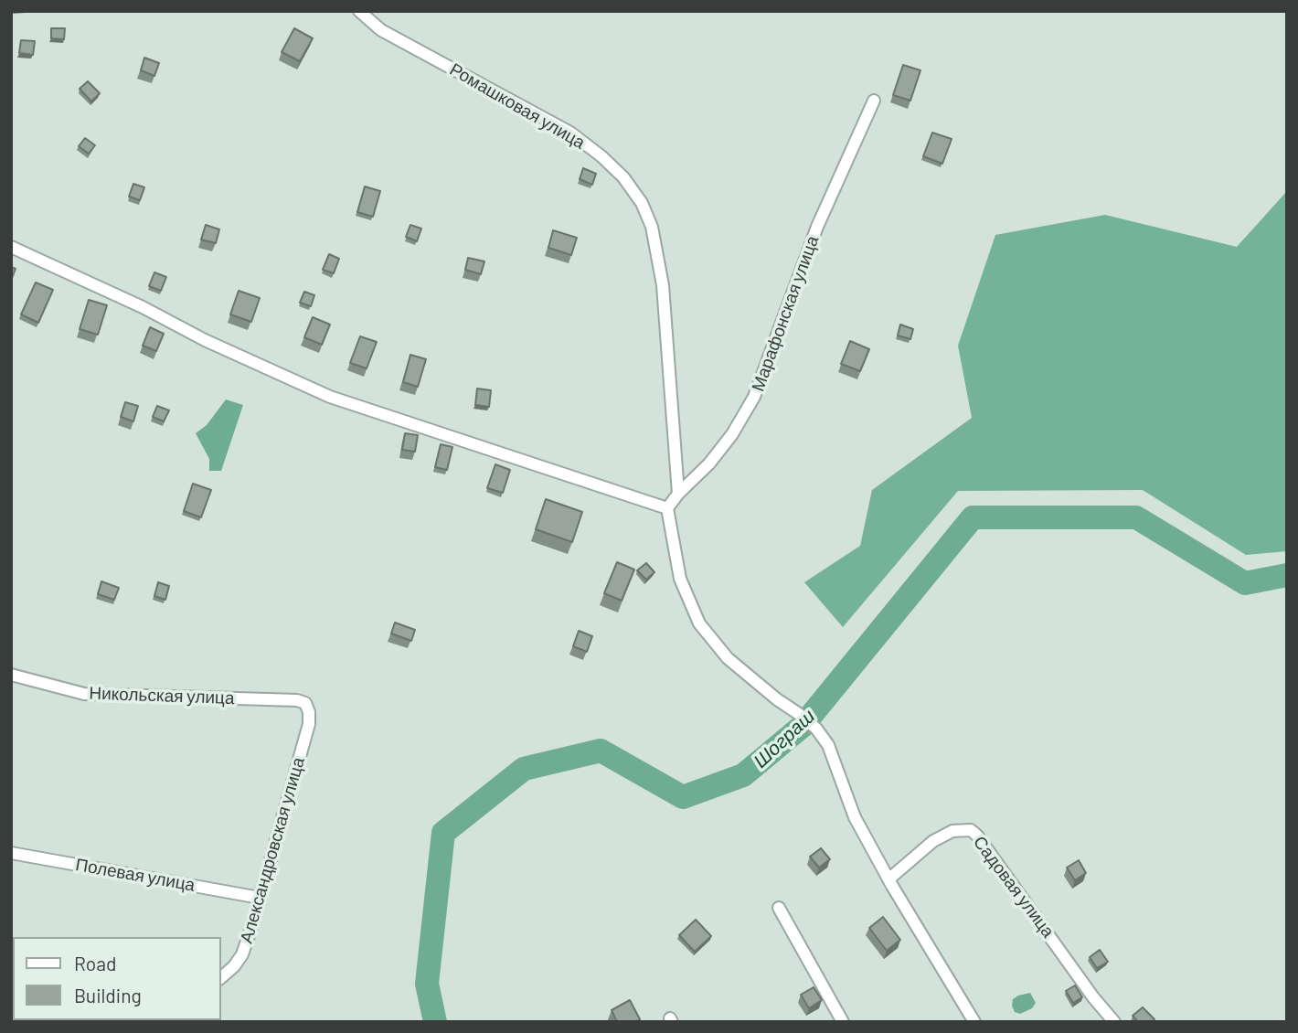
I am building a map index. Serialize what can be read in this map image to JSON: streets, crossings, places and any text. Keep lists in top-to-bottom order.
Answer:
{
  "streets": {
    "street": [
      "Ромашковая улица",
      "Марафонская улица",
      "Никольская улица",
      "Александровская улица",
      "Полевая улица",
      "Садовая улица"
    ]
  },
  "crossings": [
    ["Ромашковая улица", "Марафонская улица"],
    ["Никольская улица", "Александровская улица"],
    ["Александровская улица", "Полевая улица"]
  ],
  "water": ["Шограш"],
  "legend": ["Road", "Building"]
}
